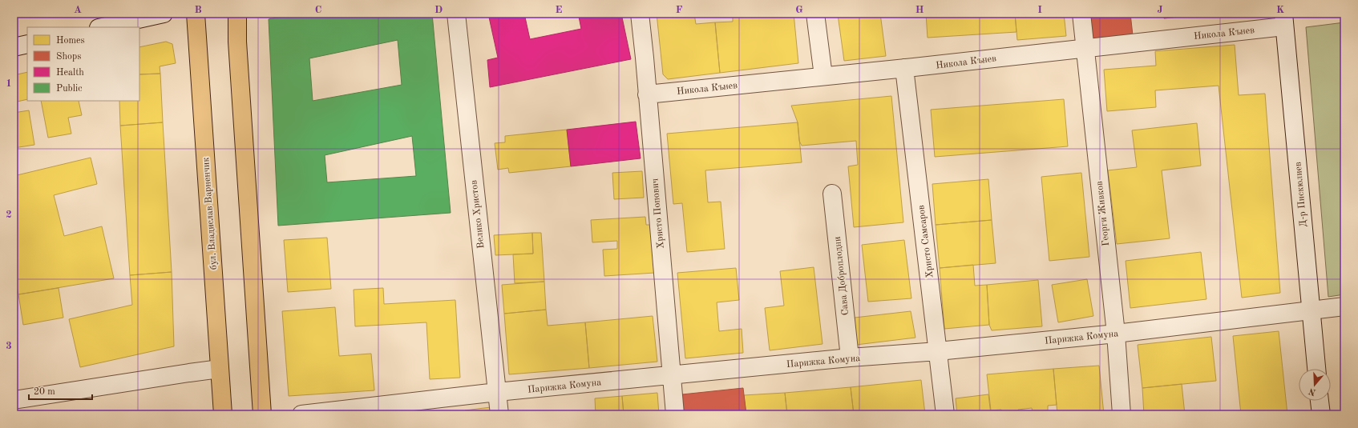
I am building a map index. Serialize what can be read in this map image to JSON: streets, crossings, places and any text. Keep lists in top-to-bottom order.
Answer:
{
  "streets": {
    "main road": ["бул. Владислав Варненчик"],
    "street": [
      "Никола Кънев",
      "Д-р Пискюлиев",
      "Христо Попович",
      "Георги Живков",
      "Велико Христов",
      "Христо Самсаров",
      "Сава Доброплодни",
      "Парижка Комуна"
    ]
  },
  "crossings": [
    ["Никола Кънев", "Д-р Пискюлиев"],
    ["Никола Кънев", "Христо Попович"],
    ["Никола Кънев", "Георги Живков"],
    ["Никола Кънев", "Христо Самсаров"],
    ["Д-р Пискюлиев", "Парижка Комуна"],
    ["Христо Попович", "Парижка Комуна"],
    ["Георги Живков", "Парижка Комуна"],
    ["Велико Христов", "Парижка Комуна"],
    ["Христо Самсаров", "Парижка Комуна"],
    ["Сава Доброплодни", "Парижка Комуна"]
  ],
  "legend": [
    "Homes",
    "Shops",
    "Health",
    "Public"
  ],
  "scale_bar": "20 m",
  "north": "bottom",
  "grid": {
    "columns": [
      "A",
      "B",
      "C",
      "D",
      "E",
      "F",
      "G",
      "H",
      "I",
      "J",
      "K"
    ],
    "rows": ["1", "2", "3"]
  }
}
